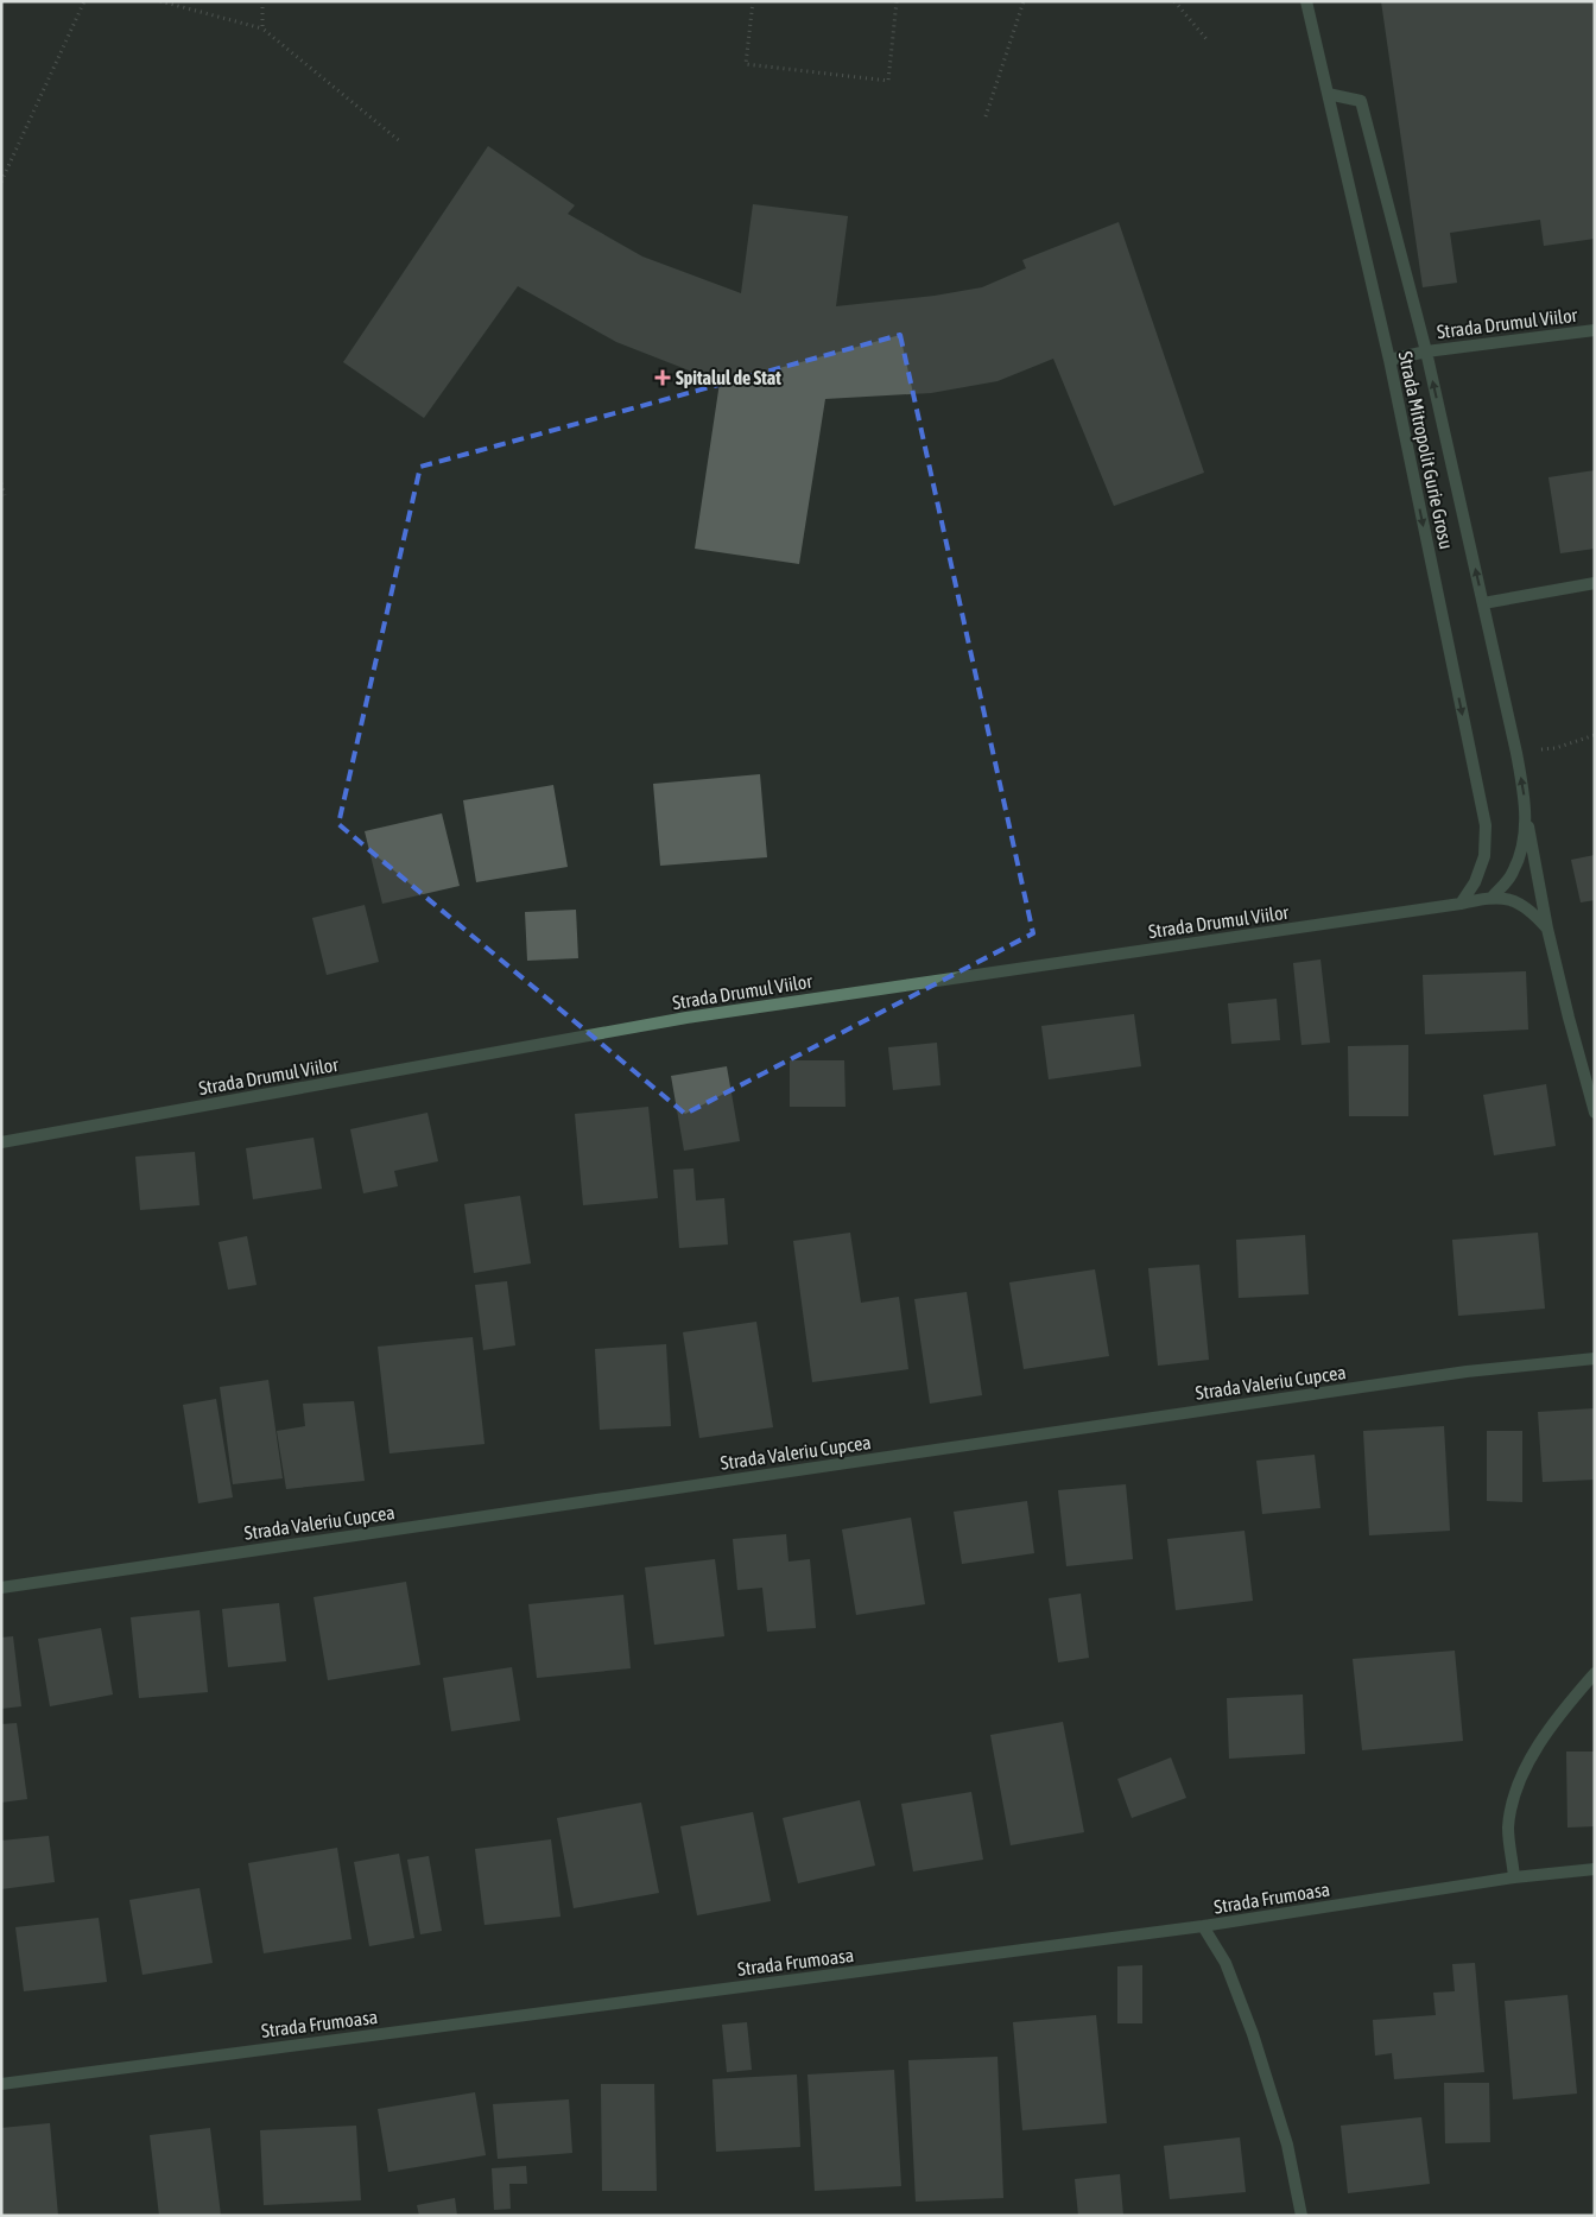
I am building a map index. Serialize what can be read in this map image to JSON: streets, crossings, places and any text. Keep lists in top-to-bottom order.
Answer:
{
  "streets": {
    "street": [
      "Strada Drumul Viilor",
      "Strada Mitropolit Gurie Grosu",
      "Strada Valeriu Cupcea",
      "Strada Frumoasa"
    ]
  },
  "crossings": [
    ["Strada Drumul Viilor", "Strada Mitropolit Gurie Grosu"]
  ],
  "places": {
    "health": ["Spitalul de Stat"]
  }
}
